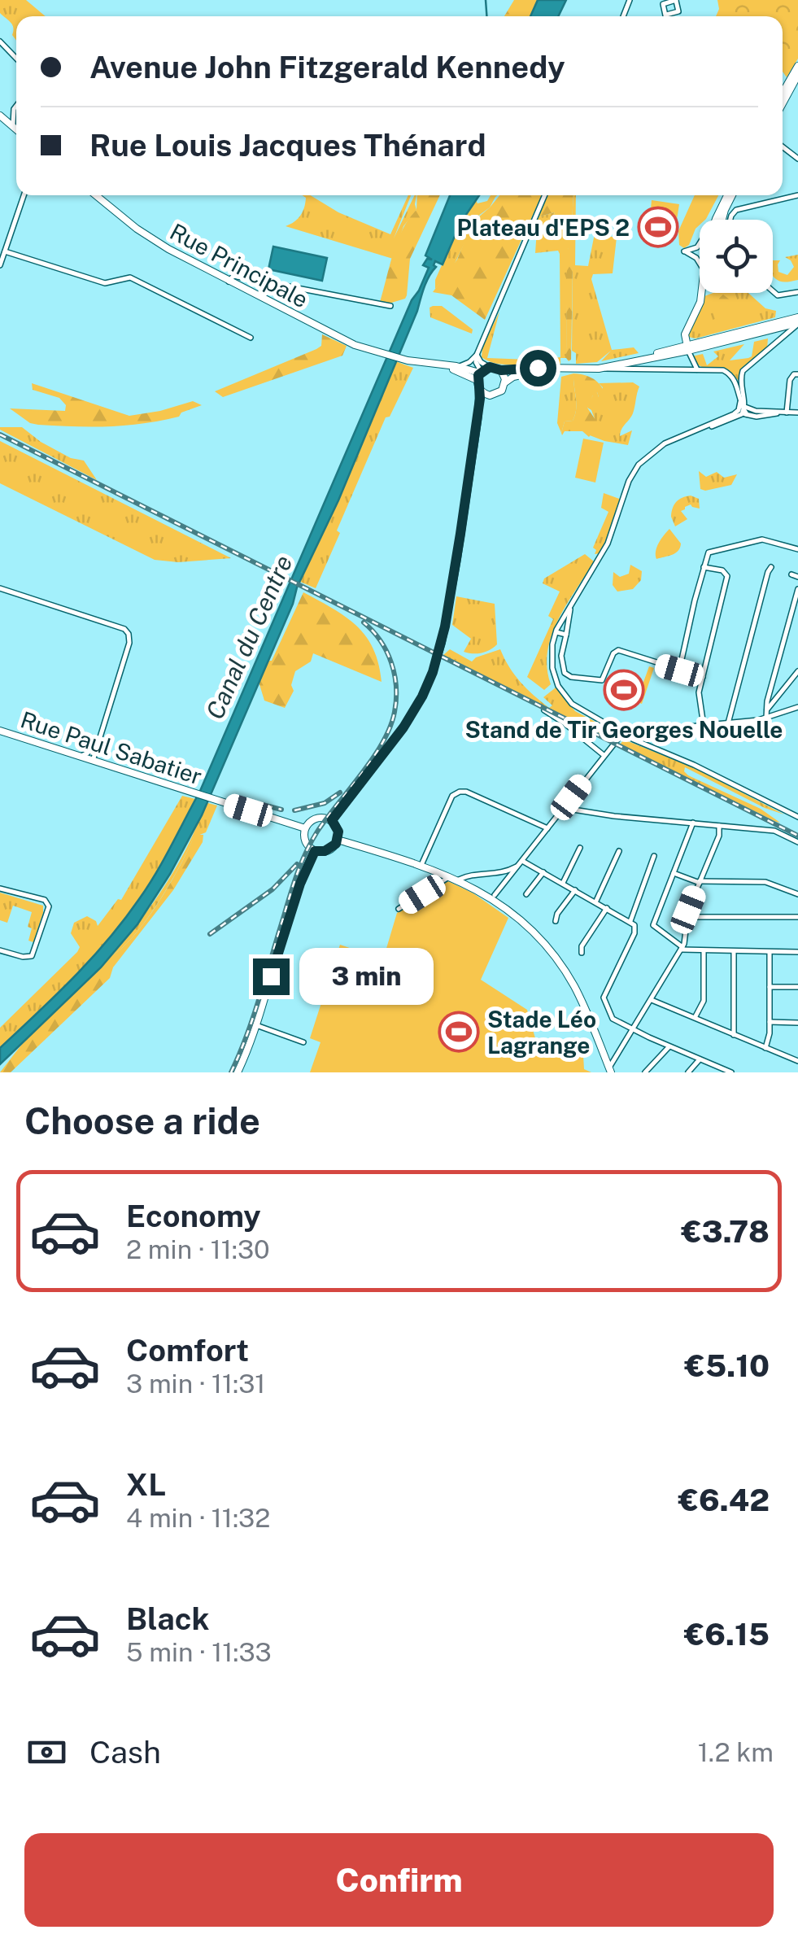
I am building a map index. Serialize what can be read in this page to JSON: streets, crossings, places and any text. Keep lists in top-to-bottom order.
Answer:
{
  "streets": {
    "main road": ["Rue Principale", "Rue Paul Sabatier"]
  },
  "water": ["Canal du Centre"],
  "places": {
    "sports": ["Plateau d'EPS 2", "Stand de Tir Georges Nouelle", "Stade Léo Lagrange"]
  },
  "page": {
    "banner": ["Avenue John Fitzgerald Kennedy", "Rue Louis Jacques Thénard"],
    "bubble": "3 min",
    "heading": "Choose a ride",
    "list": [
      {
        "name": "Economy",
        "note": "2 min · 11:30",
        "value": "€3.78"
      },
      {
        "name": "Comfort",
        "note": "3 min · 11:31",
        "value": "€5.10"
      },
      {
        "name": "XL",
        "note": "4 min · 11:32",
        "value": "€6.42"
      },
      {
        "name": "Black",
        "note": "5 min · 11:33",
        "value": "€6.15"
      }
    ],
    "pay": ["Cash", "1.2 km"],
    "buttons": "Confirm"
  }
}
